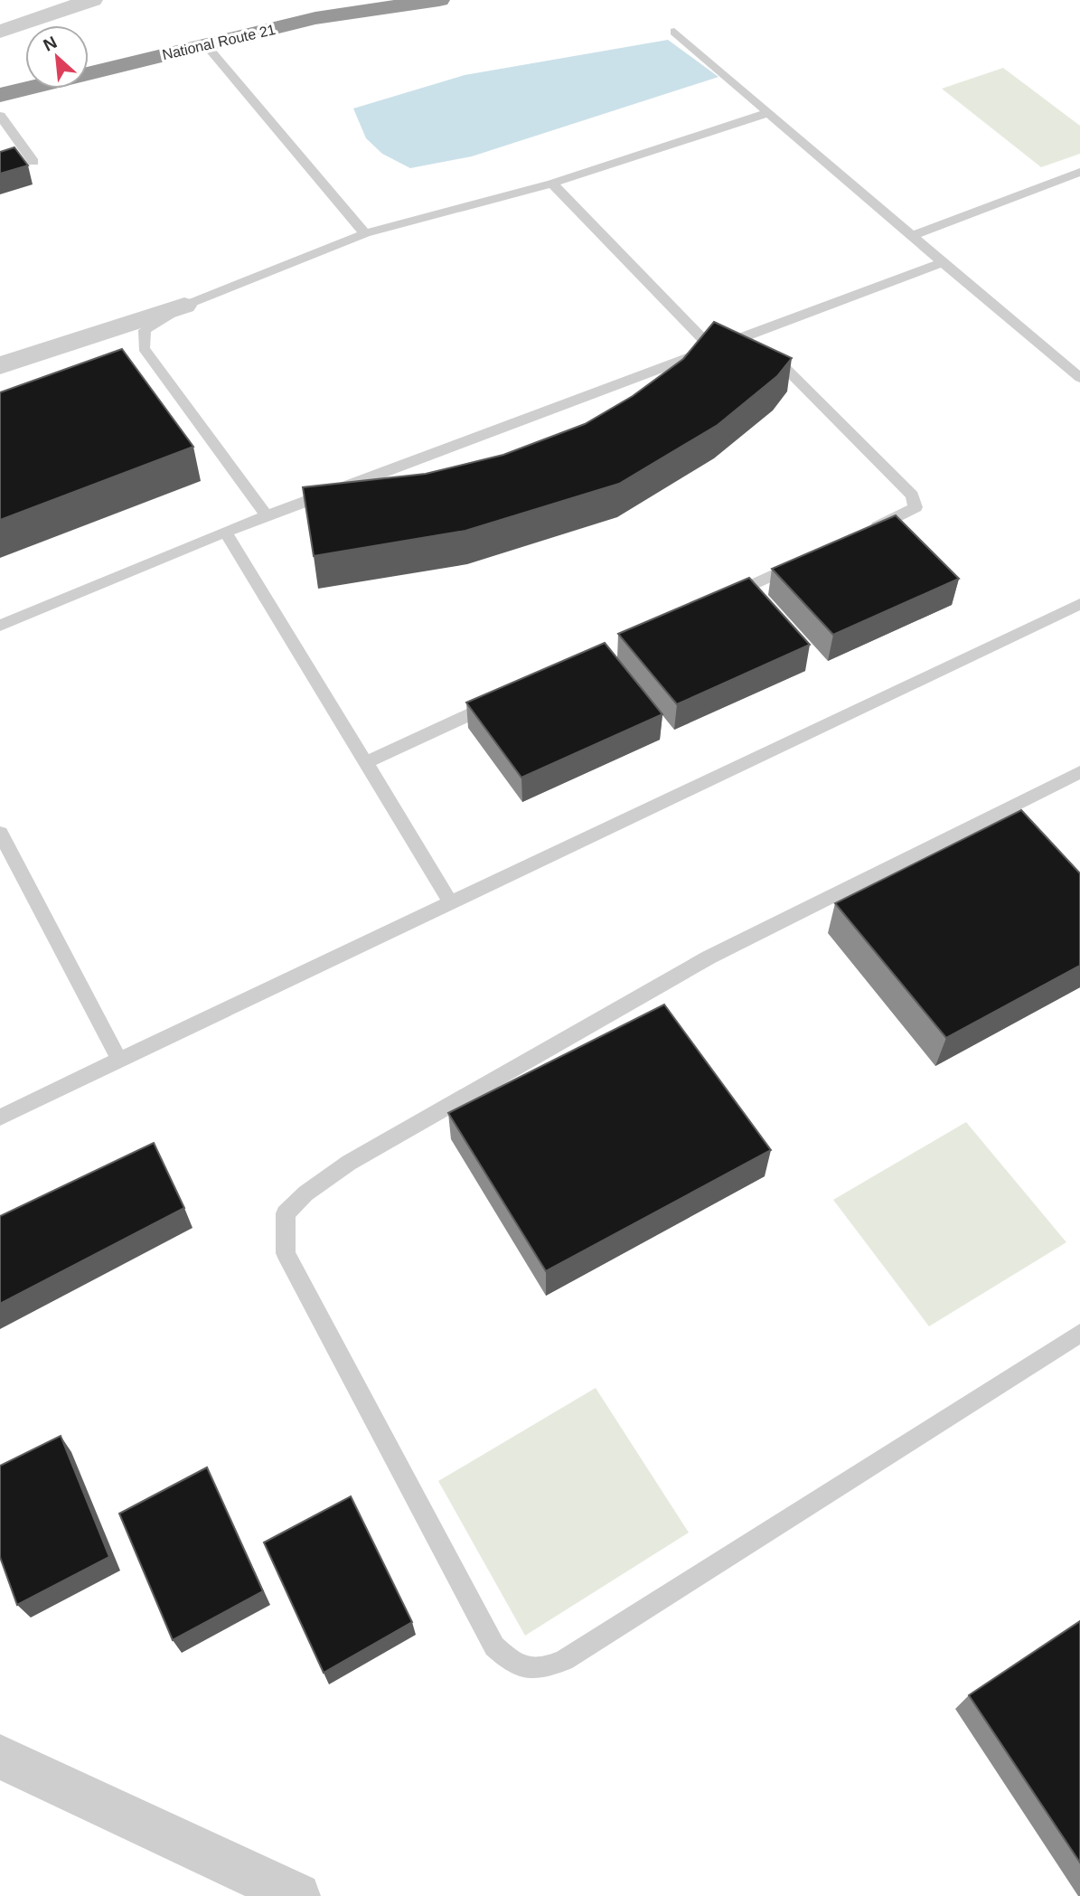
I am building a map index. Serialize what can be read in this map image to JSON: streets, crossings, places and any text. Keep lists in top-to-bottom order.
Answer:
{
  "streets": {
    "highway": ["National Route 21"]
  },
  "north": "top left"
}
